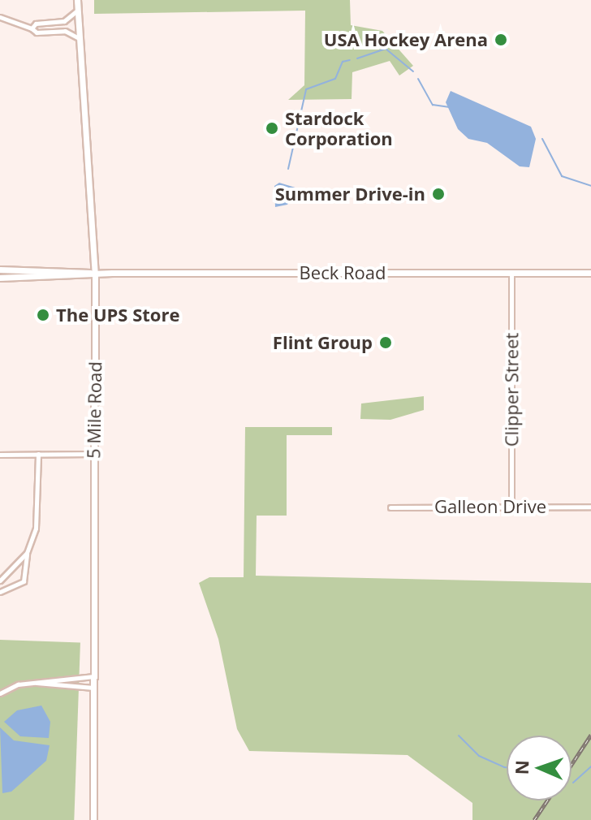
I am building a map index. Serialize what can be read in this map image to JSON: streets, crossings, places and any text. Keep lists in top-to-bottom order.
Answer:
{
  "streets": {
    "street": [
      "Beck Road",
      "Clipper Street",
      "5 Mile Road",
      "Galleon Drive"
    ]
  },
  "crossings": [
    ["Beck Road", "Clipper Street"],
    ["Beck Road", "5 Mile Road"],
    ["Clipper Street", "Galleon Drive"]
  ],
  "places": [
    "USA Hockey Arena",
    "Stardock Corporation",
    "Summer Drive-in",
    "The UPS Store",
    "Flint Group"
  ],
  "north": "left"
}
